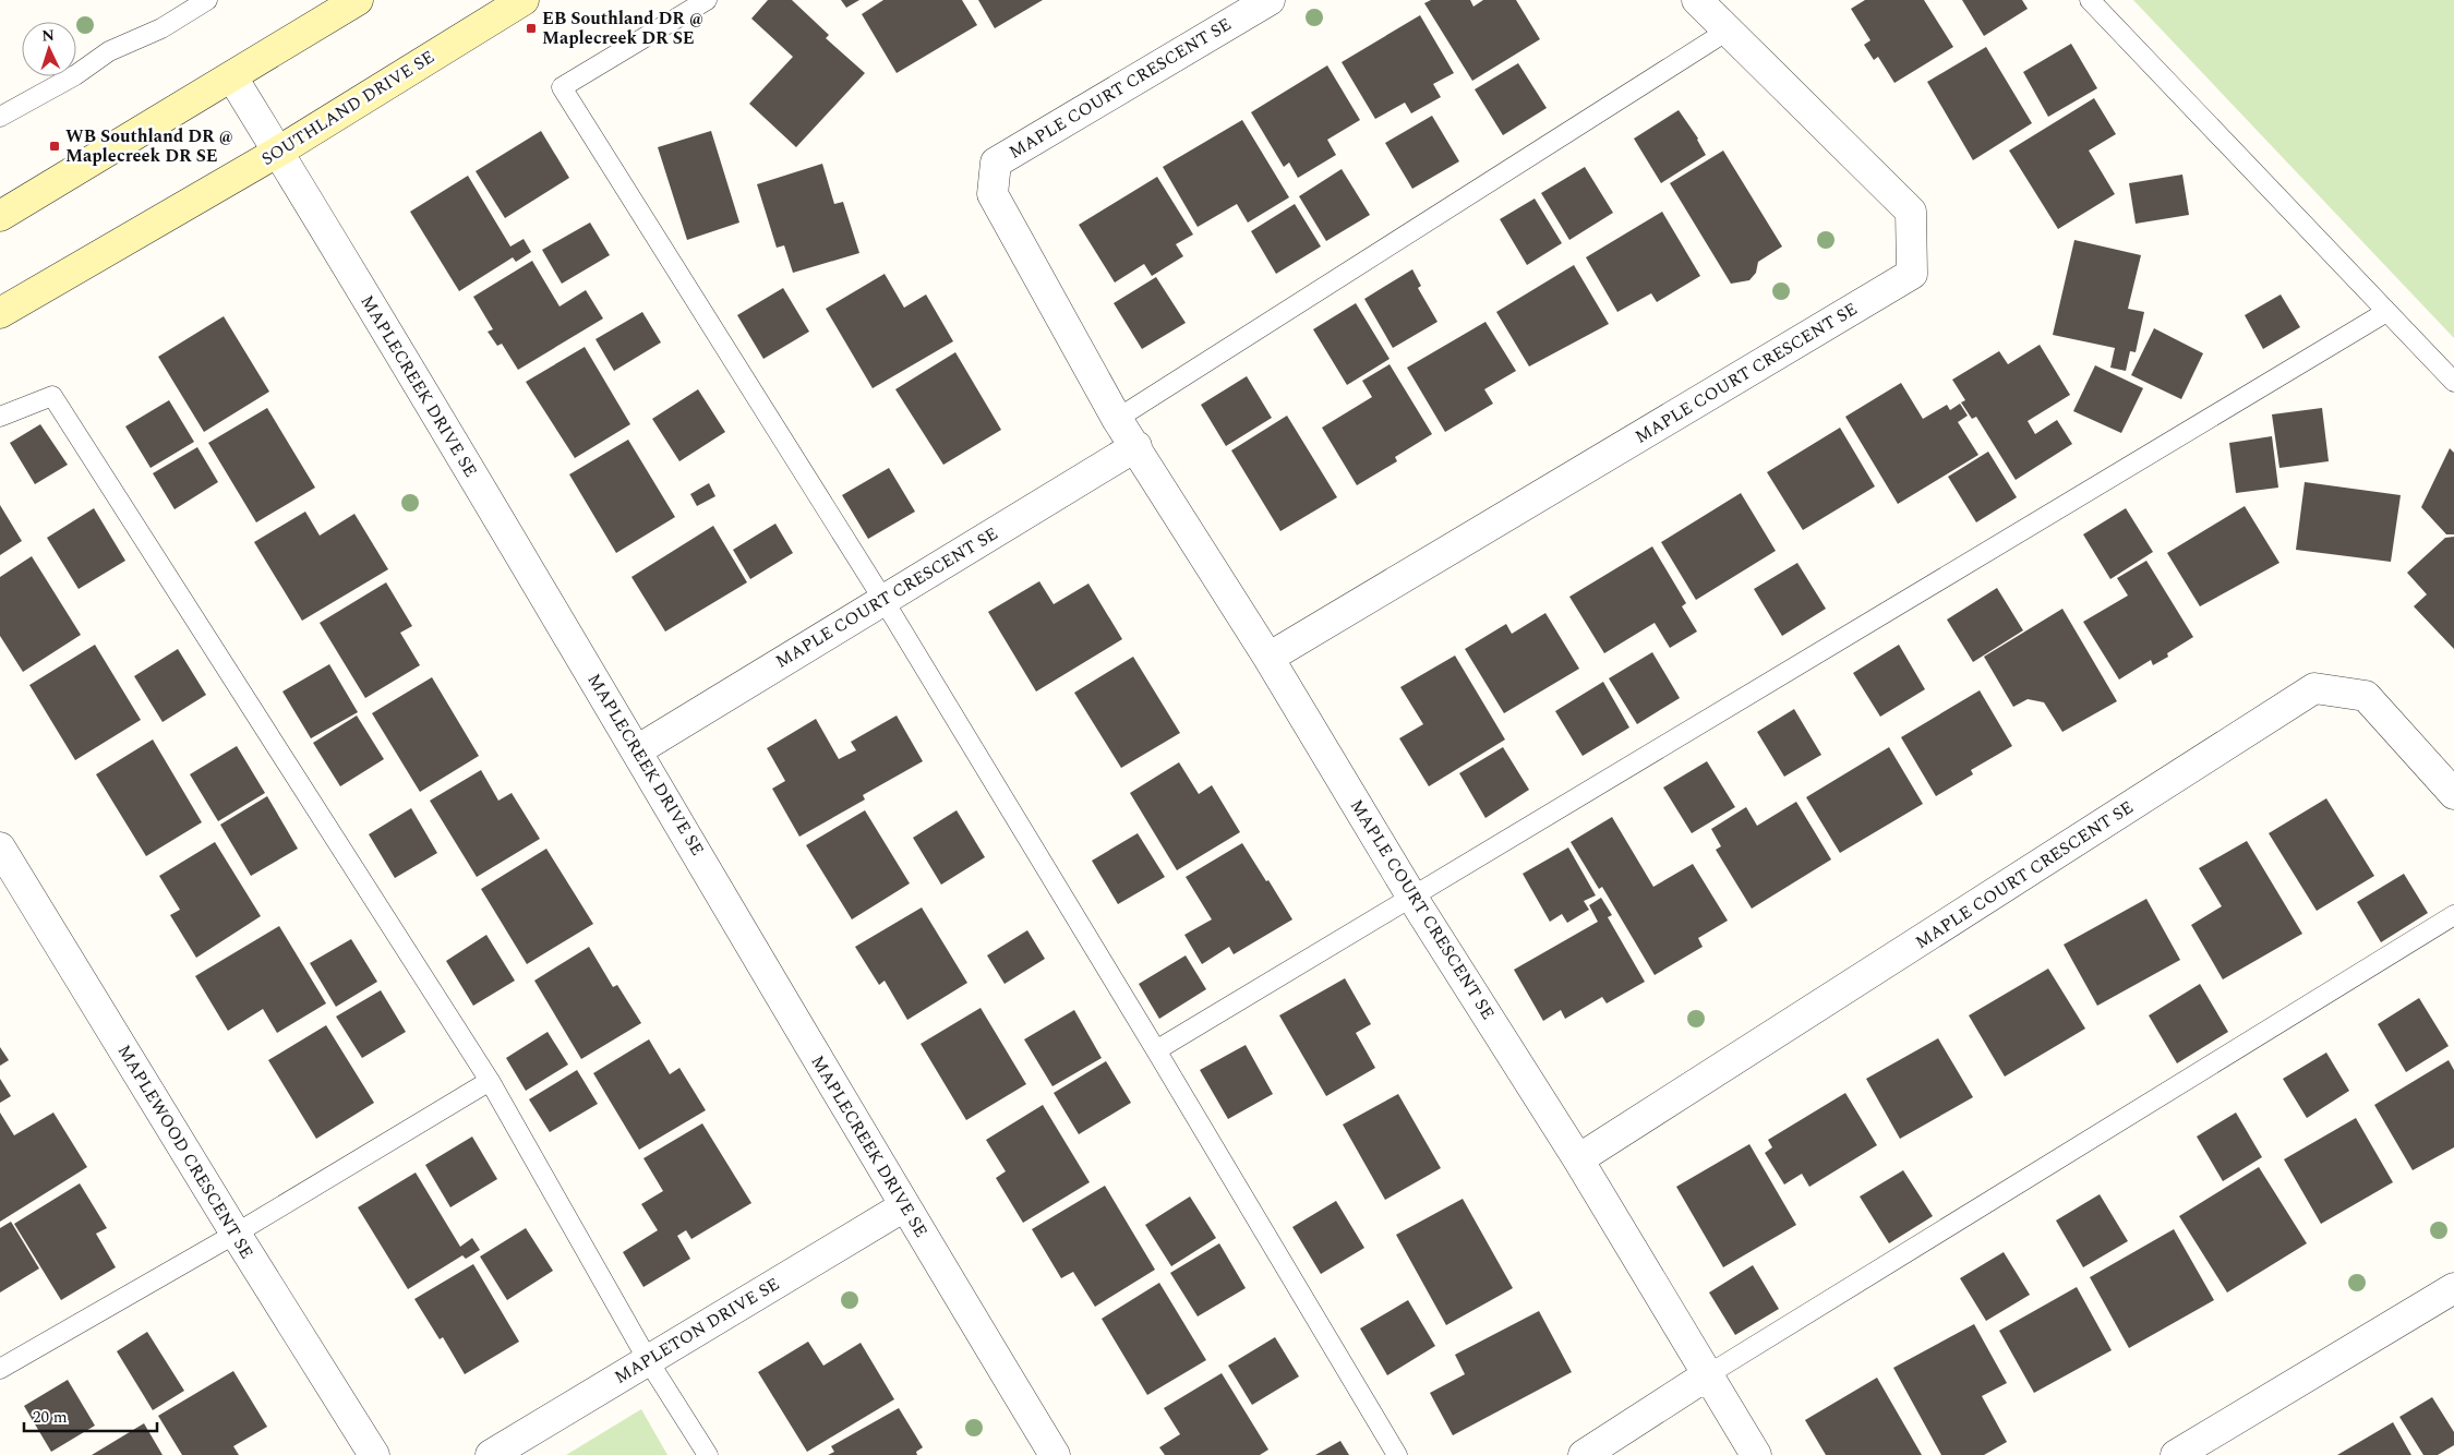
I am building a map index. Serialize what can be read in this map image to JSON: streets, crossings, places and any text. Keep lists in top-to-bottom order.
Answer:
{
  "streets": {
    "main road": ["SOUTHLAND DRIVE SE"],
    "street": [
      "MAPLE COURT CRESCENT SE",
      "MAPLECREEK DRIVE SE",
      "MAPLEWOOD CRESCENT SE",
      "MAPLETON DRIVE SE"
    ]
  },
  "crossings": [
    ["MAPLE COURT CRESCENT SE", "MAPLECREEK DRIVE SE"],
    ["SOUTHLAND DRIVE SE", "MAPLECREEK DRIVE SE"],
    ["MAPLECREEK DRIVE SE", "MAPLETON DRIVE SE"]
  ],
  "places": {
    "transit": ["EB Southland DR @ Maplecreek DR SE", "WB Southland DR @ Maplecreek DR SE"]
  },
  "scale_bar": "20 m",
  "north": "top"
}
